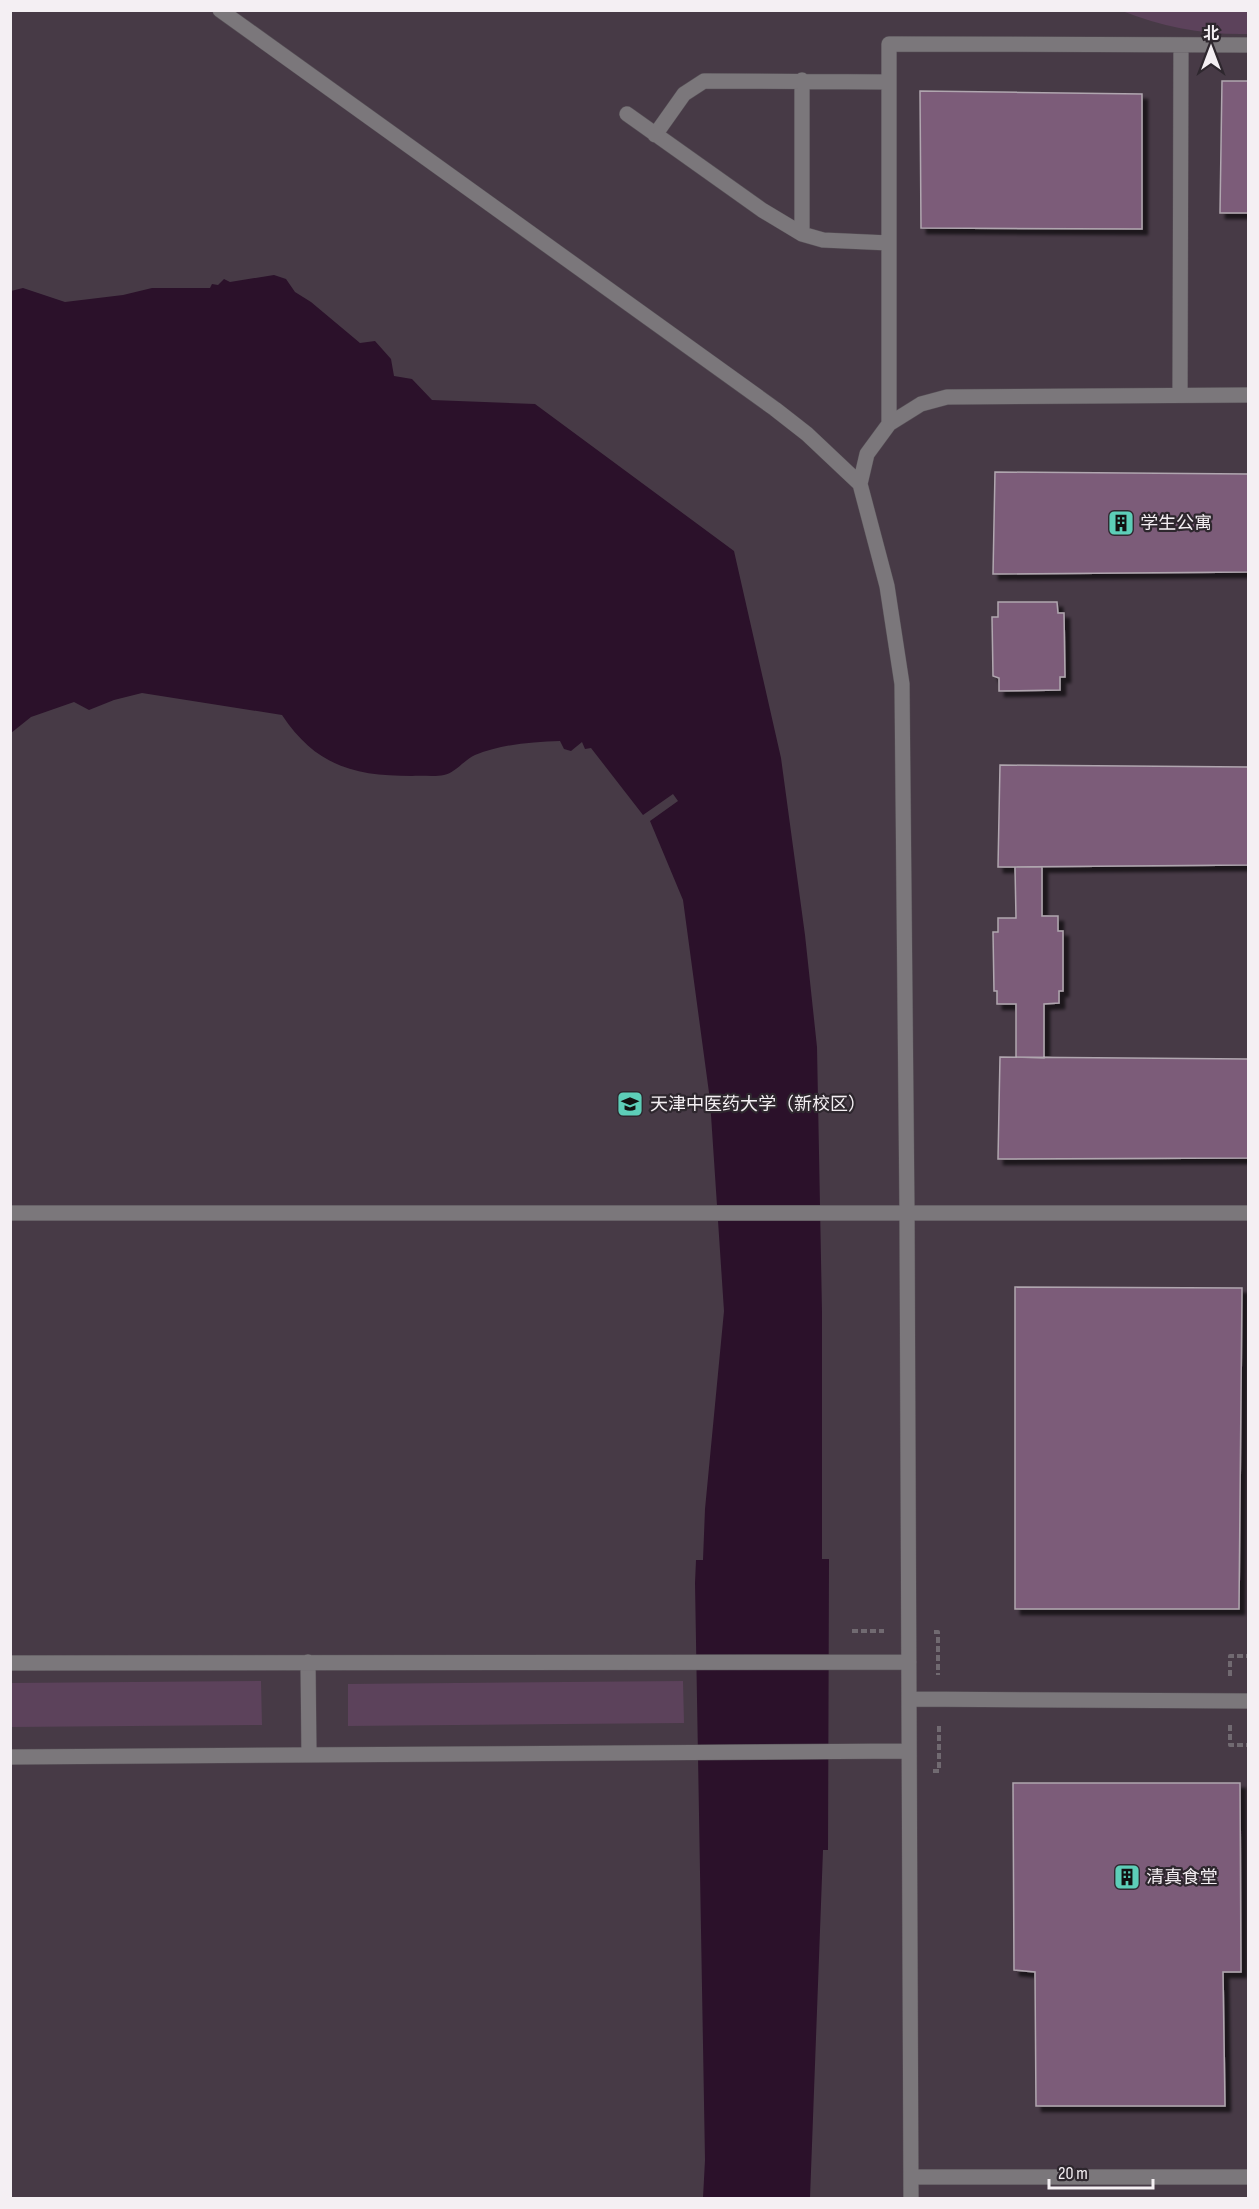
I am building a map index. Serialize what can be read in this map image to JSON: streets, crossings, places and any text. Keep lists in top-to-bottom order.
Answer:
{
  "places": {
    "building": ["学生公寓", "清真食堂"],
    "school or university": ["天津中医药大学（新校区）"]
  },
  "scale_bar": "20 m",
  "north": "top"
}
